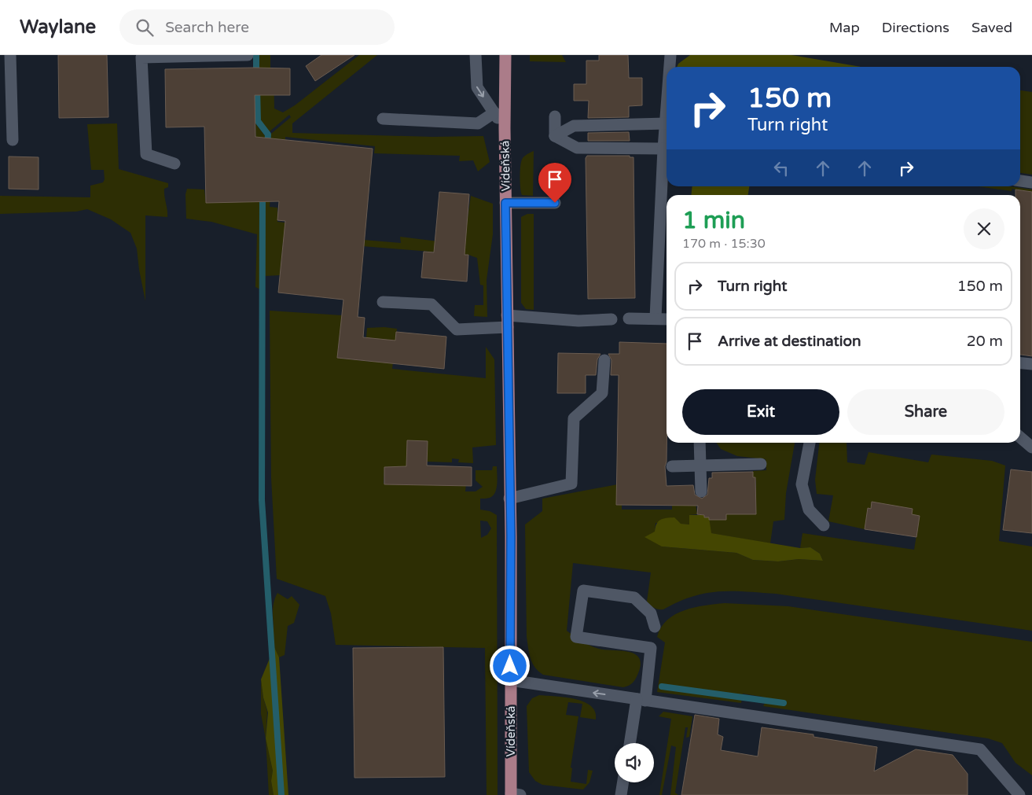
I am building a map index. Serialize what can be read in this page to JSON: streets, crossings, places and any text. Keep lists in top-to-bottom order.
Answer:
{
  "streets": {
    "main road": ["Vídeňská"]
  },
  "page": {
    "header": "Waylane",
    "search": "Search here",
    "nav": ["Map", "Directions", "Saved"],
    "turn": ["150 m", "Turn right"],
    "heading": ["1 min", "170 m · 15:30"],
    "list": [
      {
        "name": "Turn right",
        "value": "150 m"
      },
      {
        "name": "Arrive at destination",
        "value": "20 m"
      }
    ],
    "buttons": ["Exit", "Share"]
  }
}
